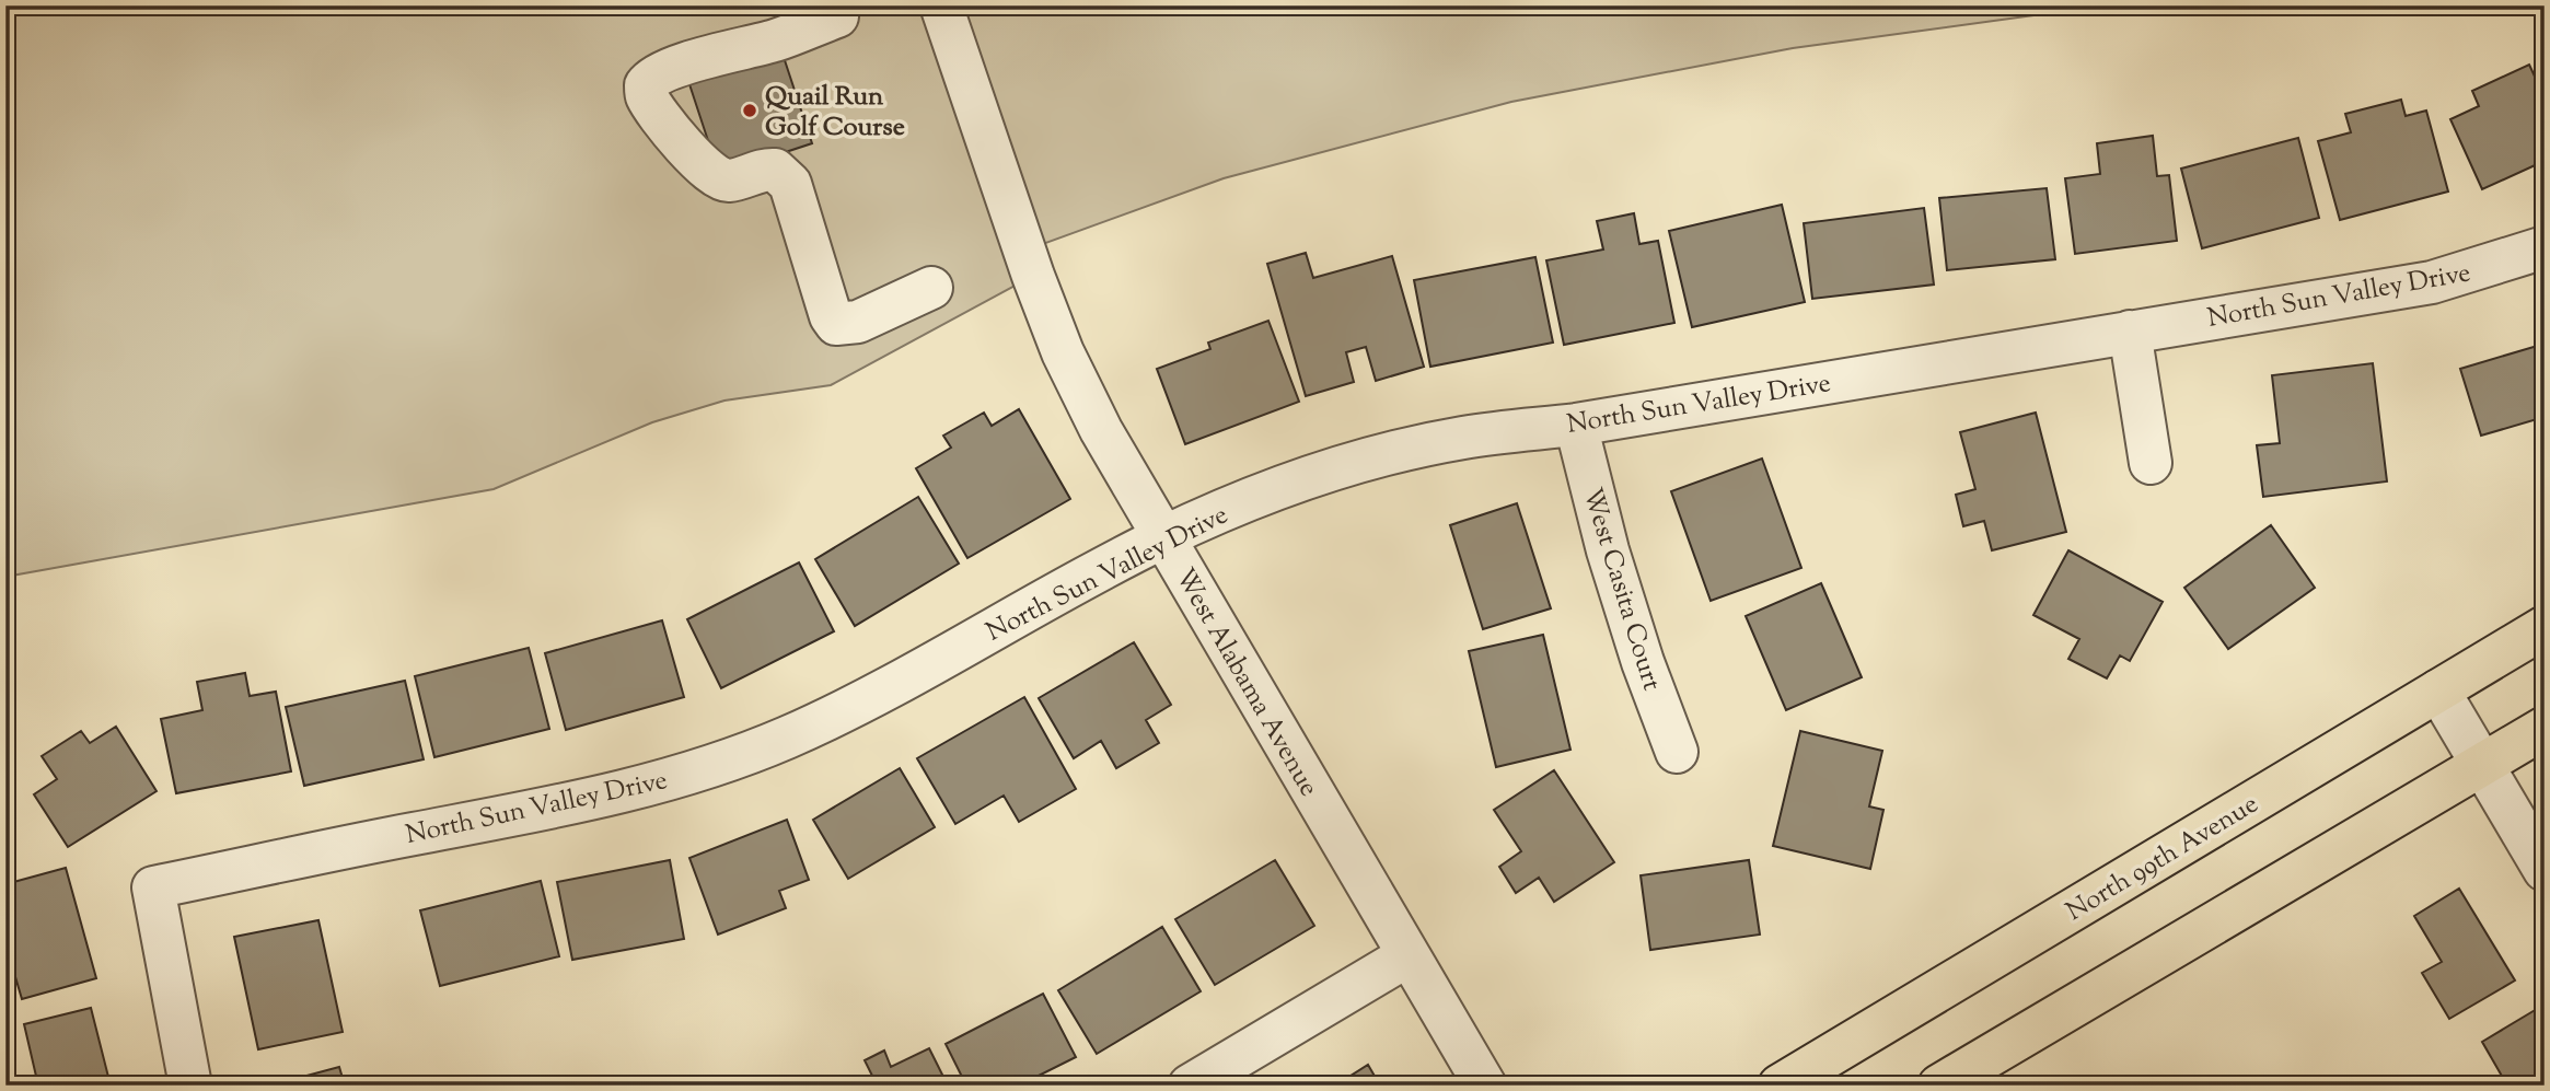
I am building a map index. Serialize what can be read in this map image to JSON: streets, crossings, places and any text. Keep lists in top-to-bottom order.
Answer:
{
  "streets": {
    "main road": ["North 99th Avenue"],
    "street": ["North Sun Valley Drive", "West Casita Court", "West Alabama Avenue"]
  },
  "crossings": [
    ["North Sun Valley Drive", "West Casita Court"],
    ["North Sun Valley Drive", "West Alabama Avenue"]
  ],
  "places": ["Quail Run Golf Course"]
}
